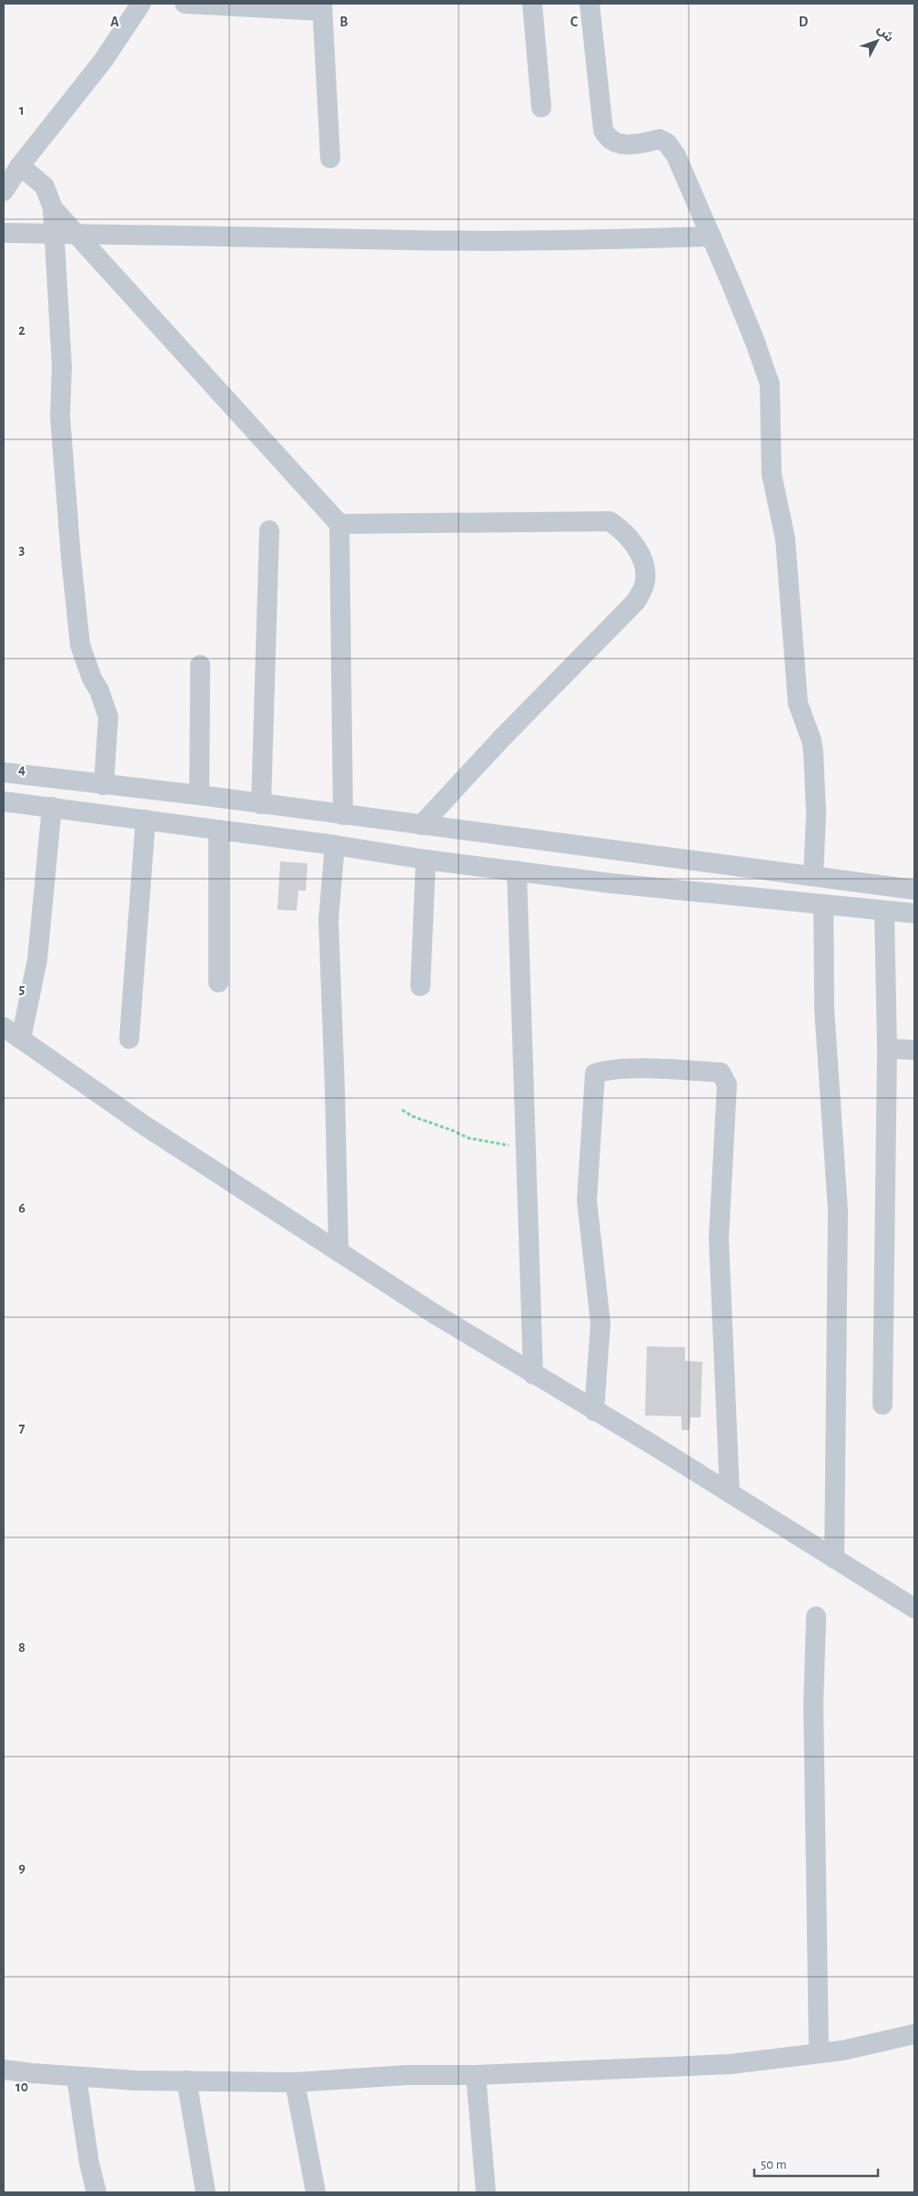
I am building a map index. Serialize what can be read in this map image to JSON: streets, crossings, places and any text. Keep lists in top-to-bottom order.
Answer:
{
  "scale_bar": "50 m",
  "north": "top right",
  "grid": {
    "columns": [
      "A",
      "B",
      "C",
      "D"
    ],
    "rows": [
      "1",
      "2",
      "3",
      "4",
      "5",
      "6",
      "7",
      "8",
      "9",
      "10"
    ]
  }
}
